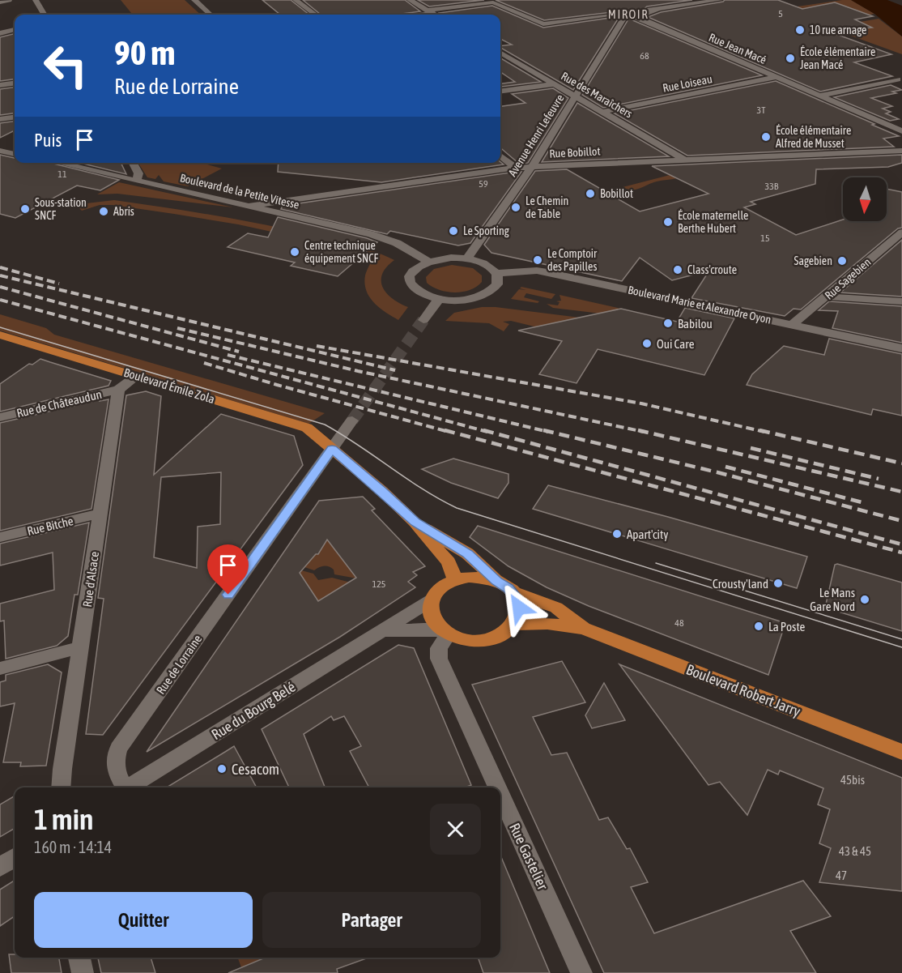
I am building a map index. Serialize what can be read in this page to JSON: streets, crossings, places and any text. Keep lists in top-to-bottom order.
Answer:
{
  "streets": {
    "main road": ["Boulevard Émile Zola", "Boulevard Robert Jarry"],
    "street": [
      "Rue Jean Macé",
      "Rue Loiseau",
      "Rue des Maraîchers",
      "Avenue Henri Lefeuvre",
      "Rue Bobillot",
      "Boulevard de la Petite Vitesse",
      "Rue Sagebien",
      "Boulevard Marie et Alexandre Oyon",
      "Rue de Châteaudun",
      "Rue Bitche",
      "Rue d'Alsace",
      "Rue de Lorraine",
      "Rue du Bourg Belé",
      "Rue Gastelier"
    ]
  },
  "crossings": [
    ["Rue Jean Macé", "Rue Loiseau"],
    ["Rue Loiseau", "Rue des Maraîchers"],
    ["Rue des Maraîchers", "Avenue Henri Lefeuvre"],
    ["Rue des Maraîchers", "Rue Bobillot"],
    ["Avenue Henri Lefeuvre", "Rue Bobillot"],
    ["Rue Bobillot", "Boulevard de la Petite Vitesse"],
    ["Rue Sagebien", "Boulevard Marie et Alexandre Oyon"],
    ["Boulevard Émile Zola", "Rue de Lorraine"],
    ["Boulevard Émile Zola", "Boulevard Robert Jarry"],
    ["Rue de Châteaudun", "Rue d'Alsace"],
    ["Rue Bitche", "Rue d'Alsace"],
    ["Rue de Lorraine", "Boulevard Robert Jarry"],
    ["Boulevard Robert Jarry", "Rue du Bourg Belé"],
    ["Boulevard Robert Jarry", "Rue Gastelier"],
    ["Rue du Bourg Belé", "Rue Gastelier"]
  ],
  "districts": ["MIROIR"],
  "places": [
    "10 rue arnage",
    "École élémentaire Jean Macé",
    "École élémentaire Alfred de Musset",
    "Bobillot",
    "Le Chemin de Table",
    "Sous-station SNCF",
    "Abris",
    "École maternelle Berthe Hubert",
    "Le Sporting",
    "Centre technique équipement SNCF",
    "Le Comptoir des Papilles",
    "Sagebien",
    "Class'croute",
    "Babilou",
    "Oui Care",
    "Apart'city",
    "Crousty'land",
    "Le Mans Gare Nord",
    "La Poste",
    "Cesacom"
  ],
  "house_numbers": [
    "5",
    "68",
    "3T",
    "11",
    "59",
    "33B",
    "15",
    "125",
    "48",
    "45bis",
    "43 & 45",
    "47"
  ],
  "north": "bottom",
  "page": {
    "turn": ["90 m", "Rue de Lorraine"],
    "then": "Puis",
    "heading": ["1 min", "160 m · 14:14"],
    "buttons": ["Quitter", "Partager"]
  }
}
